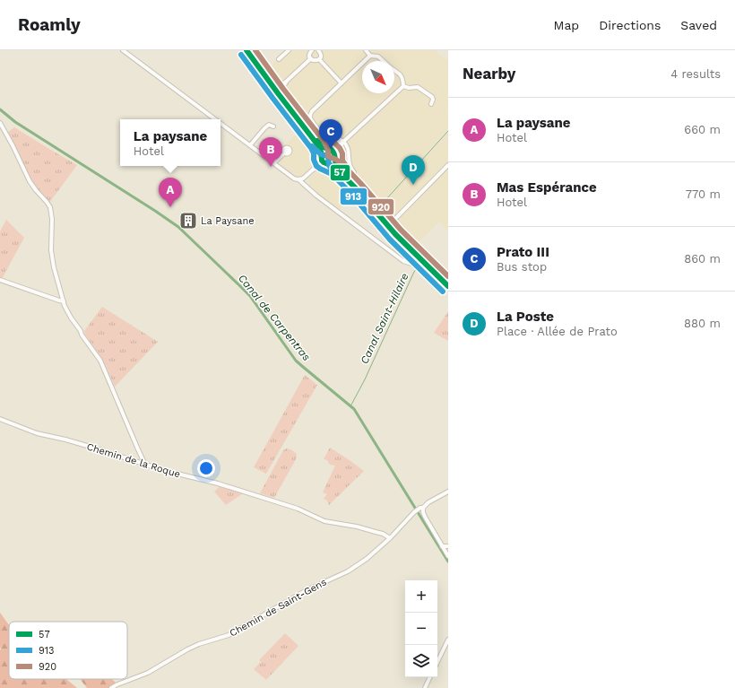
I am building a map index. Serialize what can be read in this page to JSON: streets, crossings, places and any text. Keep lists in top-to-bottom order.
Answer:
{
  "streets": {
    "street": ["Chemin de la Roque", "Chemin de Saint-Gens"]
  },
  "crossings": [
    ["Chemin de la Roque", "Chemin de Saint-Gens"]
  ],
  "water": ["Canal de Carpentras", "Canal Saint-Hilaire"],
  "places": {
    "building": ["La Paysane"]
  },
  "lines": ["transit line 57", "transit line 920", "transit line 913"],
  "legend": ["57", "913", "920"],
  "north": "bottom right",
  "page": {
    "header": "Roamly",
    "nav": ["Map", "Directions", "Saved"],
    "heading": ["Nearby", "4 results"],
    "list": [
      {
        "mark": "A",
        "name": "La paysane",
        "note": "Hotel",
        "value": "660 m"
      },
      {
        "mark": "B",
        "name": "Mas Espérance",
        "note": "Hotel",
        "value": "770 m"
      },
      {
        "mark": "C",
        "name": "Prato III",
        "note": "Bus stop",
        "value": "860 m"
      },
      {
        "mark": "D",
        "name": "La Poste",
        "note": "Place · Allée de Prato",
        "value": "880 m"
      }
    ],
    "popup": ["La paysane", "Hotel"],
    "pins": [
      "C",
      "B",
      "D",
      "A"
    ],
    "map_buttons": ["+", "−"]
  }
}
